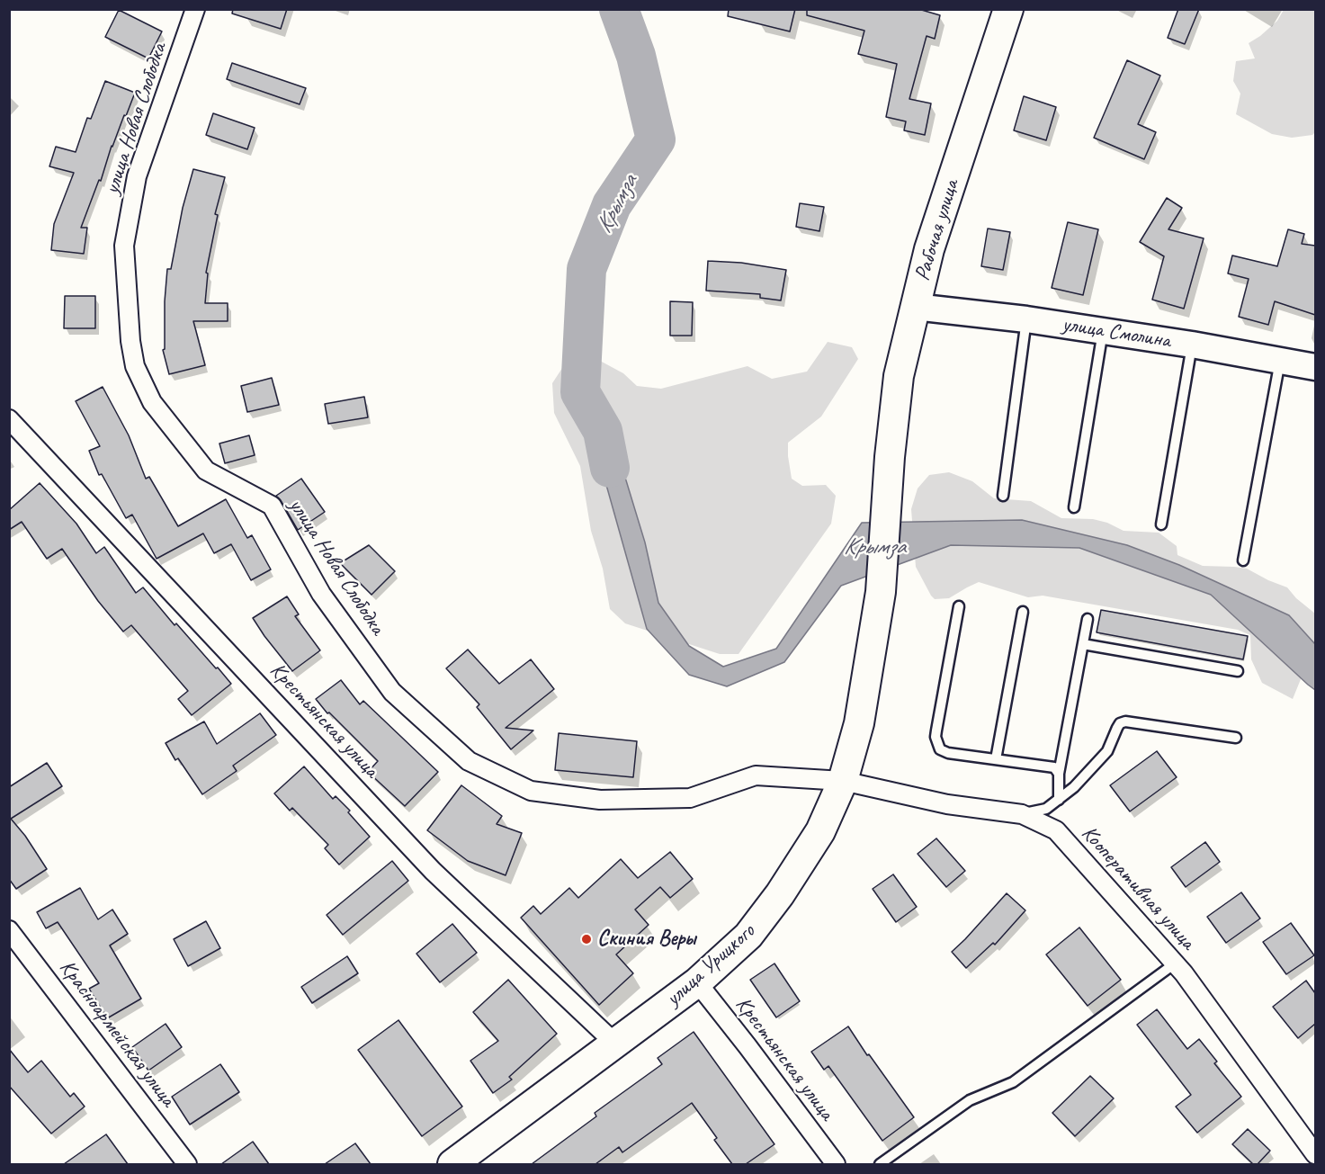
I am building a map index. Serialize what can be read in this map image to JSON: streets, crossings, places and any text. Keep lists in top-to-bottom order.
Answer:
{
  "streets": {
    "main road": ["Рабочая улица", "улица Урицкого"],
    "street": [
      "улица Новая Слободка",
      "улица Смолина",
      "Крестьянская улица",
      "Кооперативная улица",
      "Красноармейская улица"
    ]
  },
  "crossings": [
    ["улица Новая Слободка", "Кооперативная улица"],
    ["улица Новая Слободка", "улица Урицкого"],
    ["Рабочая улица", "улица Смолина"],
    ["Рабочая улица", "улица Урицкого"],
    ["Крестьянская улица", "улица Урицкого"],
    ["Кооперативная улица", "улица Урицкого"]
  ],
  "water": ["Крымза"],
  "places": ["Скиния Веры"]
}
